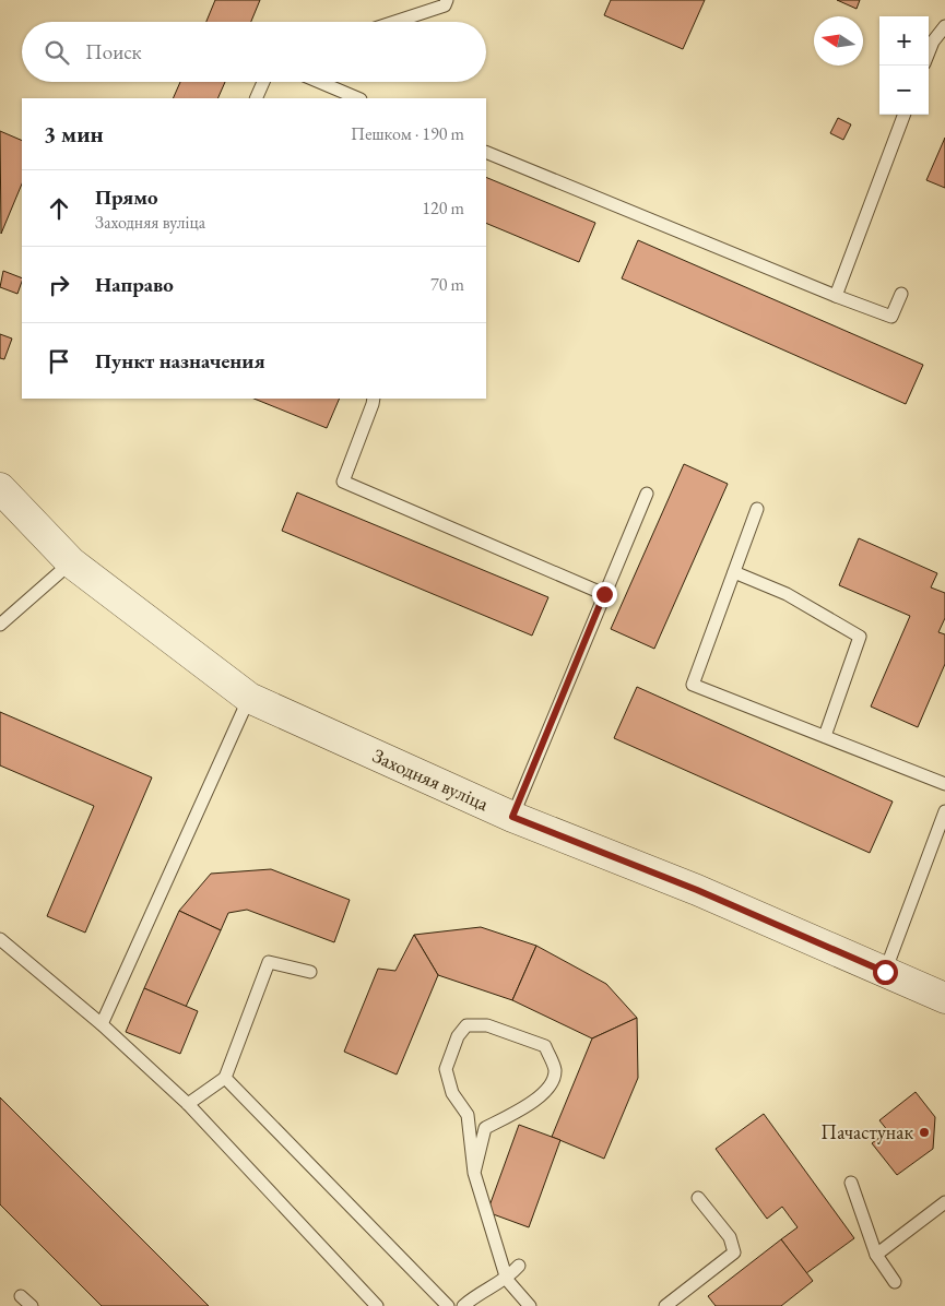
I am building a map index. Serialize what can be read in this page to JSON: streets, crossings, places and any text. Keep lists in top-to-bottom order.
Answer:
{
  "streets": {
    "street": ["Заходняя вуліца"]
  },
  "places": ["Пачастунак"],
  "north": "left",
  "page": {
    "map_buttons": ["+", "−"],
    "search": "Поиск",
    "heading": ["3 мин", "Пешком · 190 m"],
    "list": [
      ["Прямо", "Заходняя вуліца", "120 m"],
      ["Направо", "70 m"],
      "Пункт назначения"
    ]
  }
}
